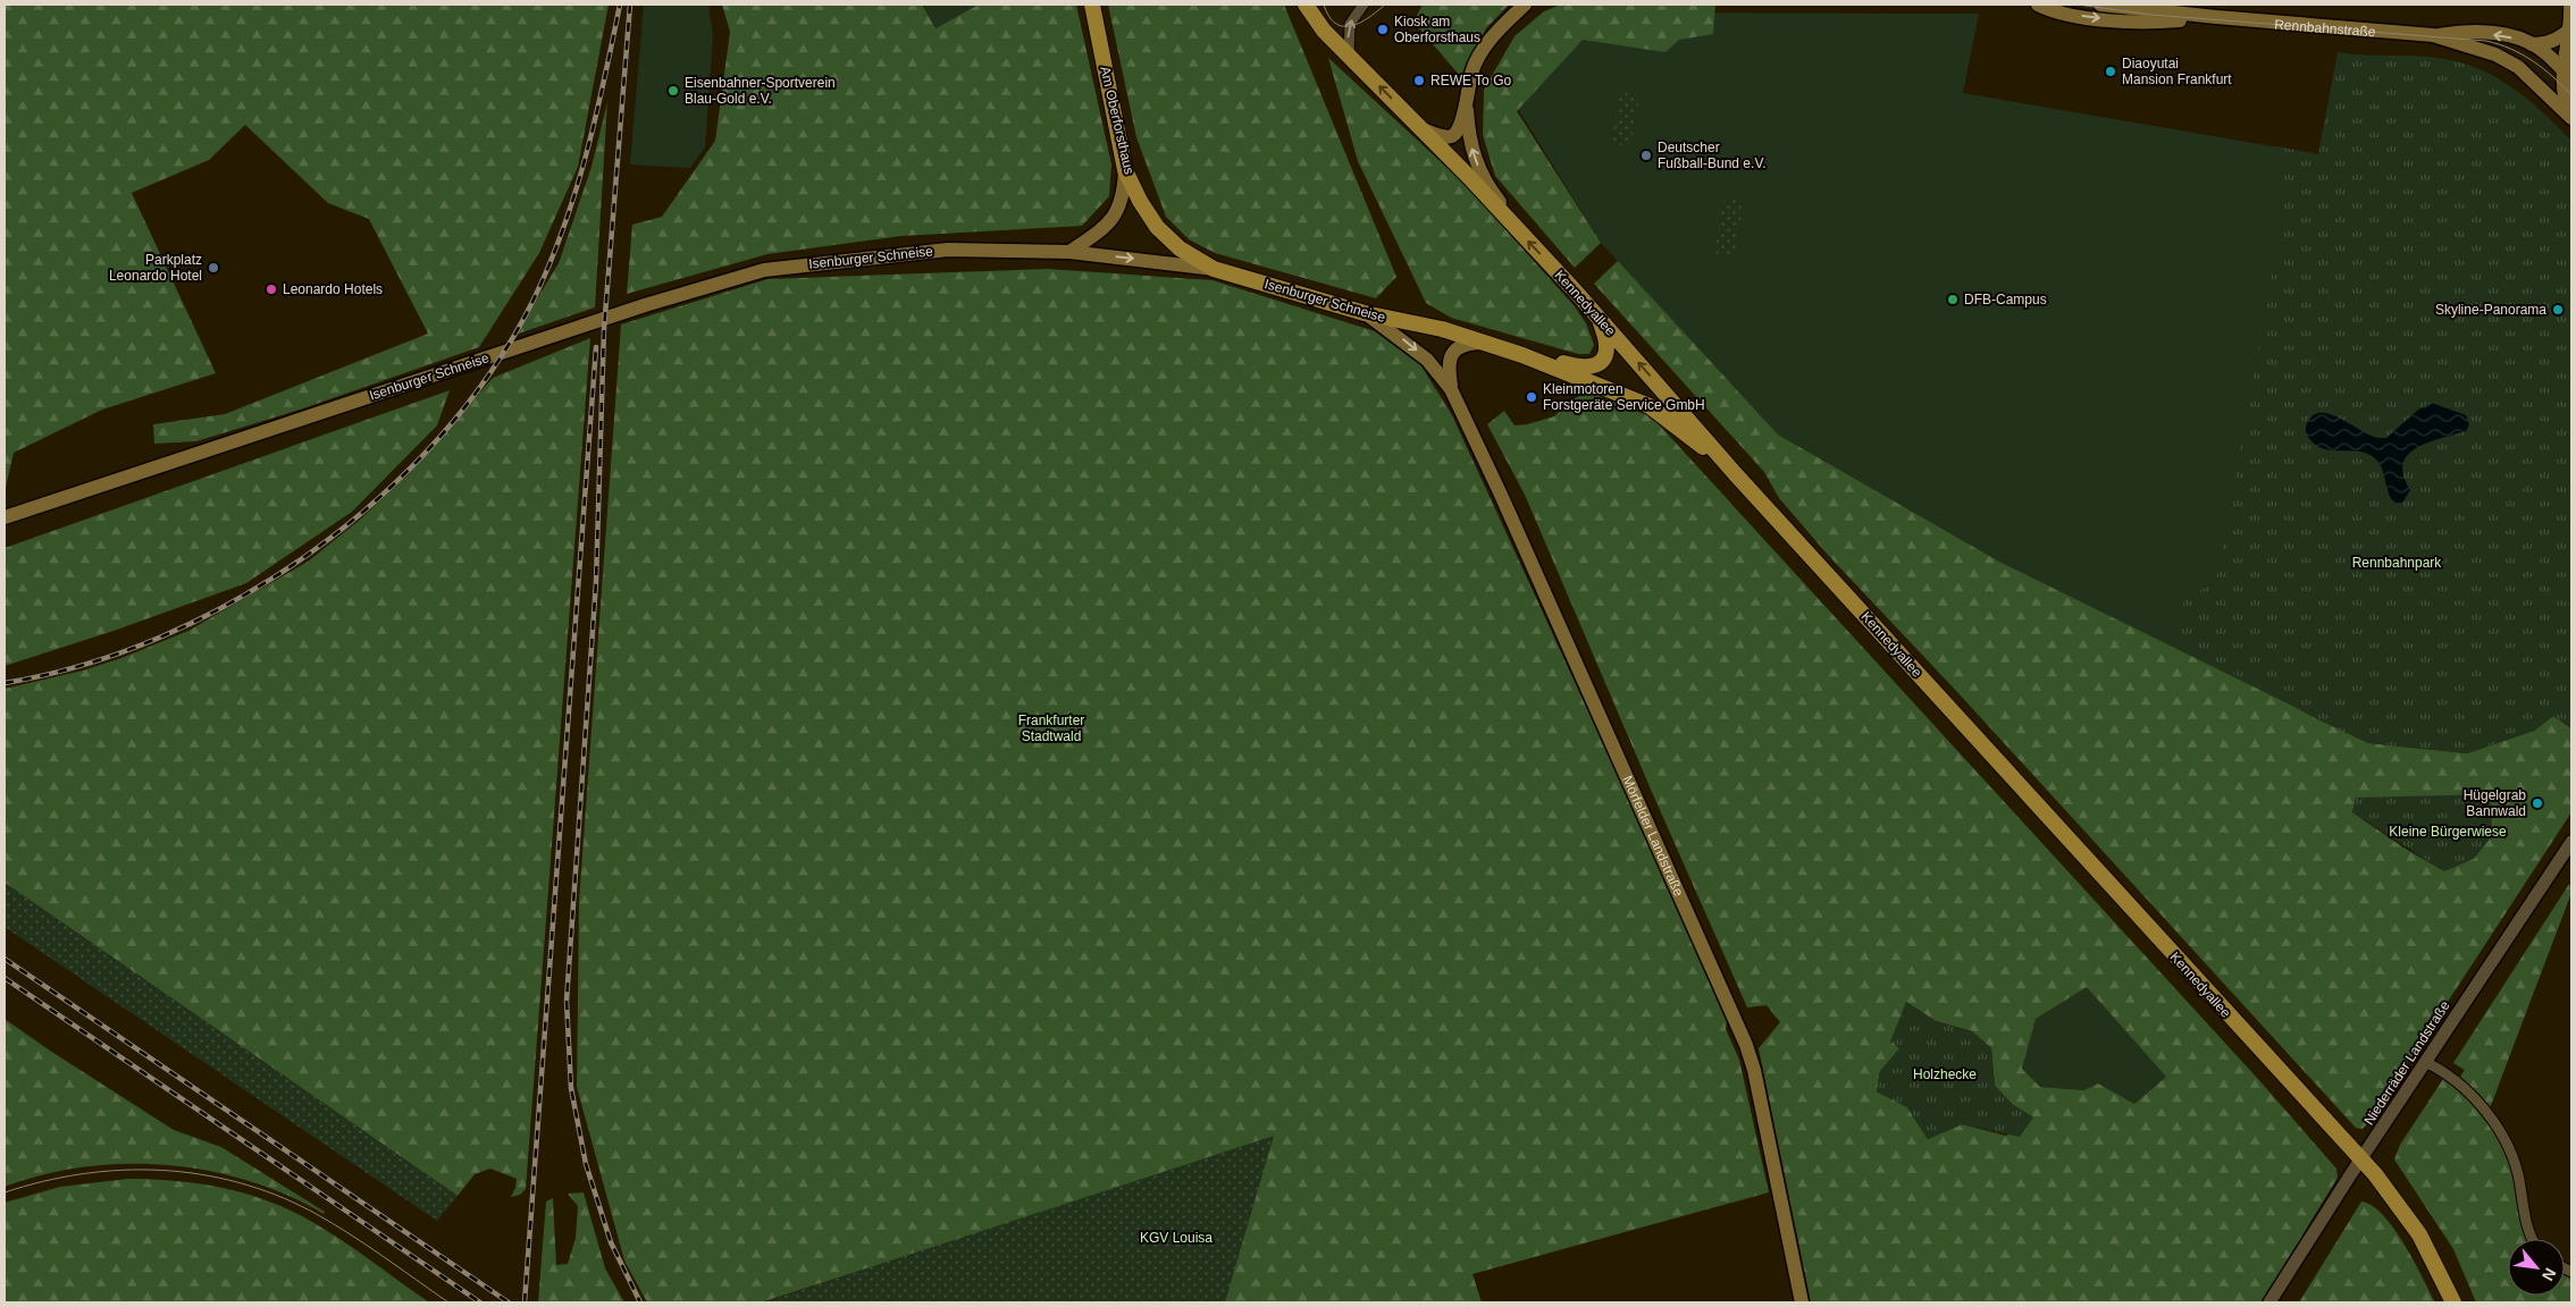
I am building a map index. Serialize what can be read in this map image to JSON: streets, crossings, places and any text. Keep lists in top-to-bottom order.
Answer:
{
  "streets": {
    "main road": [
      "Rennbahnstraße",
      "Am Oberforsthaus",
      "Isenburger Schneise",
      "Kennedyallee",
      "Mörfelder Landstraße"
    ],
    "street": ["Niederräder Landstraße"]
  },
  "crossings": [
    ["Am Oberforsthaus", "Isenburger Schneise"],
    ["Isenburger Schneise", "Kennedyallee"],
    ["Isenburger Schneise", "Mörfelder Landstraße"],
    ["Kennedyallee", "Niederräder Landstraße"]
  ],
  "parks": [
    "Rennbahnpark",
    "Frankfurter Stadtwald",
    "Kleine Bürgerwiese",
    "Holzhecke",
    "KGV Louisa"
  ],
  "places": [
    "Kiosk am Oberforsthaus",
    "Diaoyutai Mansion Frankfurt",
    "REWE To Go",
    "Eisenbahner-Sportverein Blau-Gold e.V.",
    "Deutscher Fußball-Bund e.V.",
    "Parkplatz Leonardo Hotel",
    "Leonardo Hotels",
    "DFB-Campus",
    "Skyline-Panorama",
    "Kleinmotoren Forstgeräte Service GmbH",
    "Hügelgrab Bannwald"
  ],
  "north": "bottom right"
}
